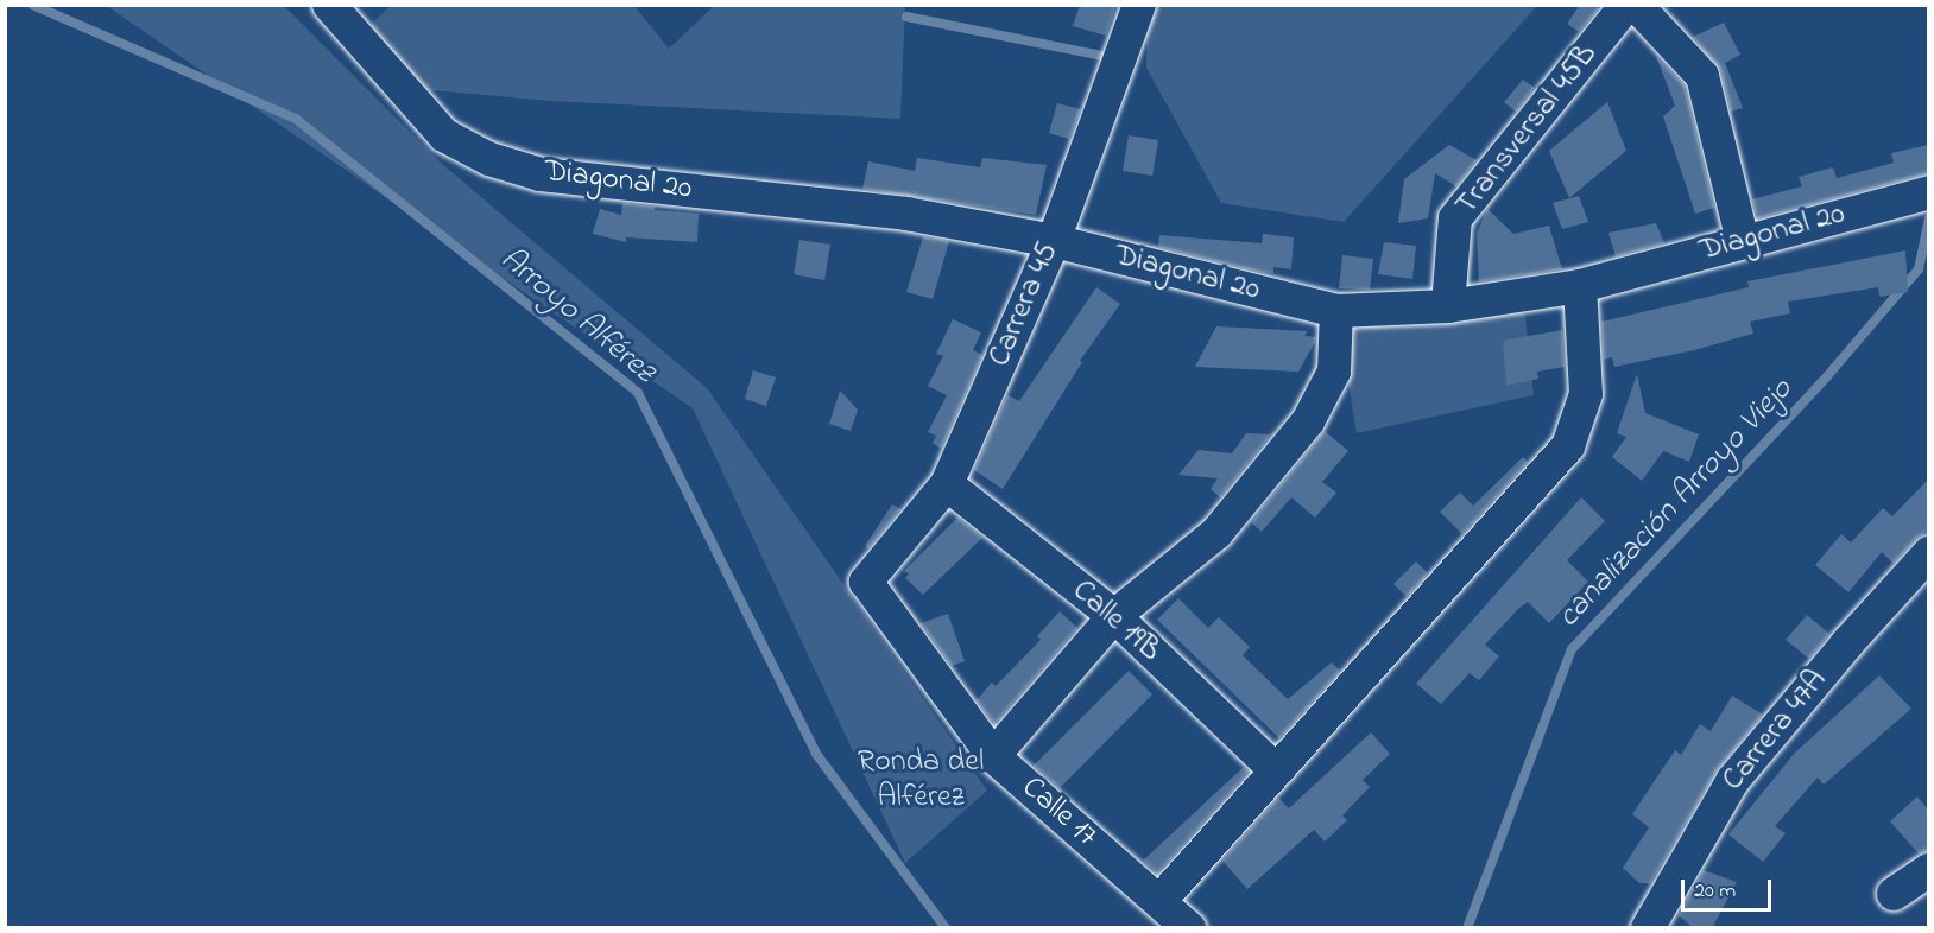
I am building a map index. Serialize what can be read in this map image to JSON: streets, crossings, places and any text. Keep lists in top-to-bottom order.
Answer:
{
  "streets": {
    "street": [
      "Transversal 45B",
      "Diagonal 20",
      "Carrera 45",
      "Calle 19B",
      "Carrera 47A",
      "Calle 17"
    ]
  },
  "crossings": [
    ["Transversal 45B", "Diagonal 20"],
    ["Diagonal 20", "Carrera 45"],
    ["Carrera 45", "Calle 19B"],
    ["Carrera 45", "Calle 17"]
  ],
  "water": ["Arroyo Alférez", "canalización Arroyo Viejo"],
  "parks": ["Ronda del Alférez"],
  "scale_bar": "20 m"
}
